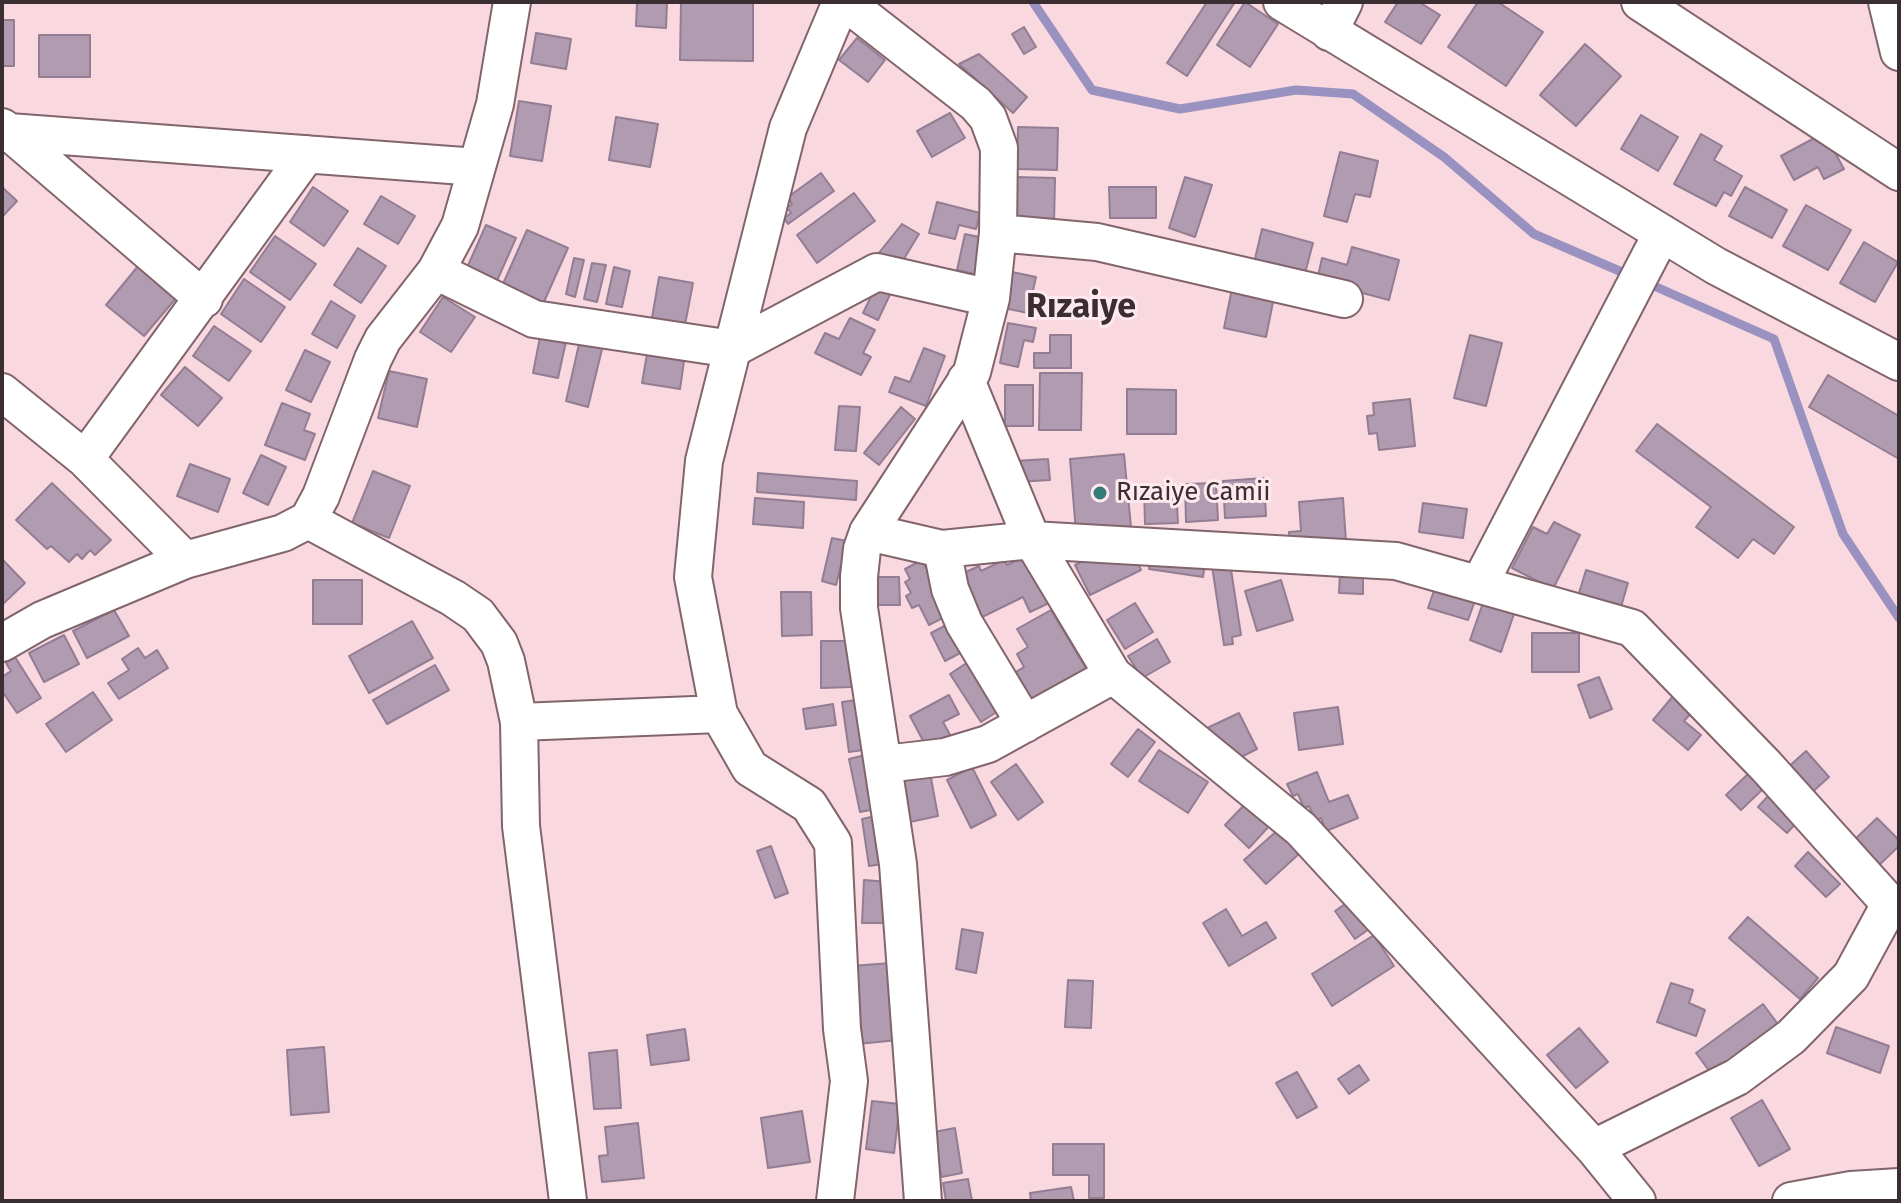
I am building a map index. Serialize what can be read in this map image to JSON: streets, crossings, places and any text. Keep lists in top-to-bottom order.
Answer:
{
  "districts": ["Rızaiye"],
  "places": ["Rızaiye Camii"]
}
